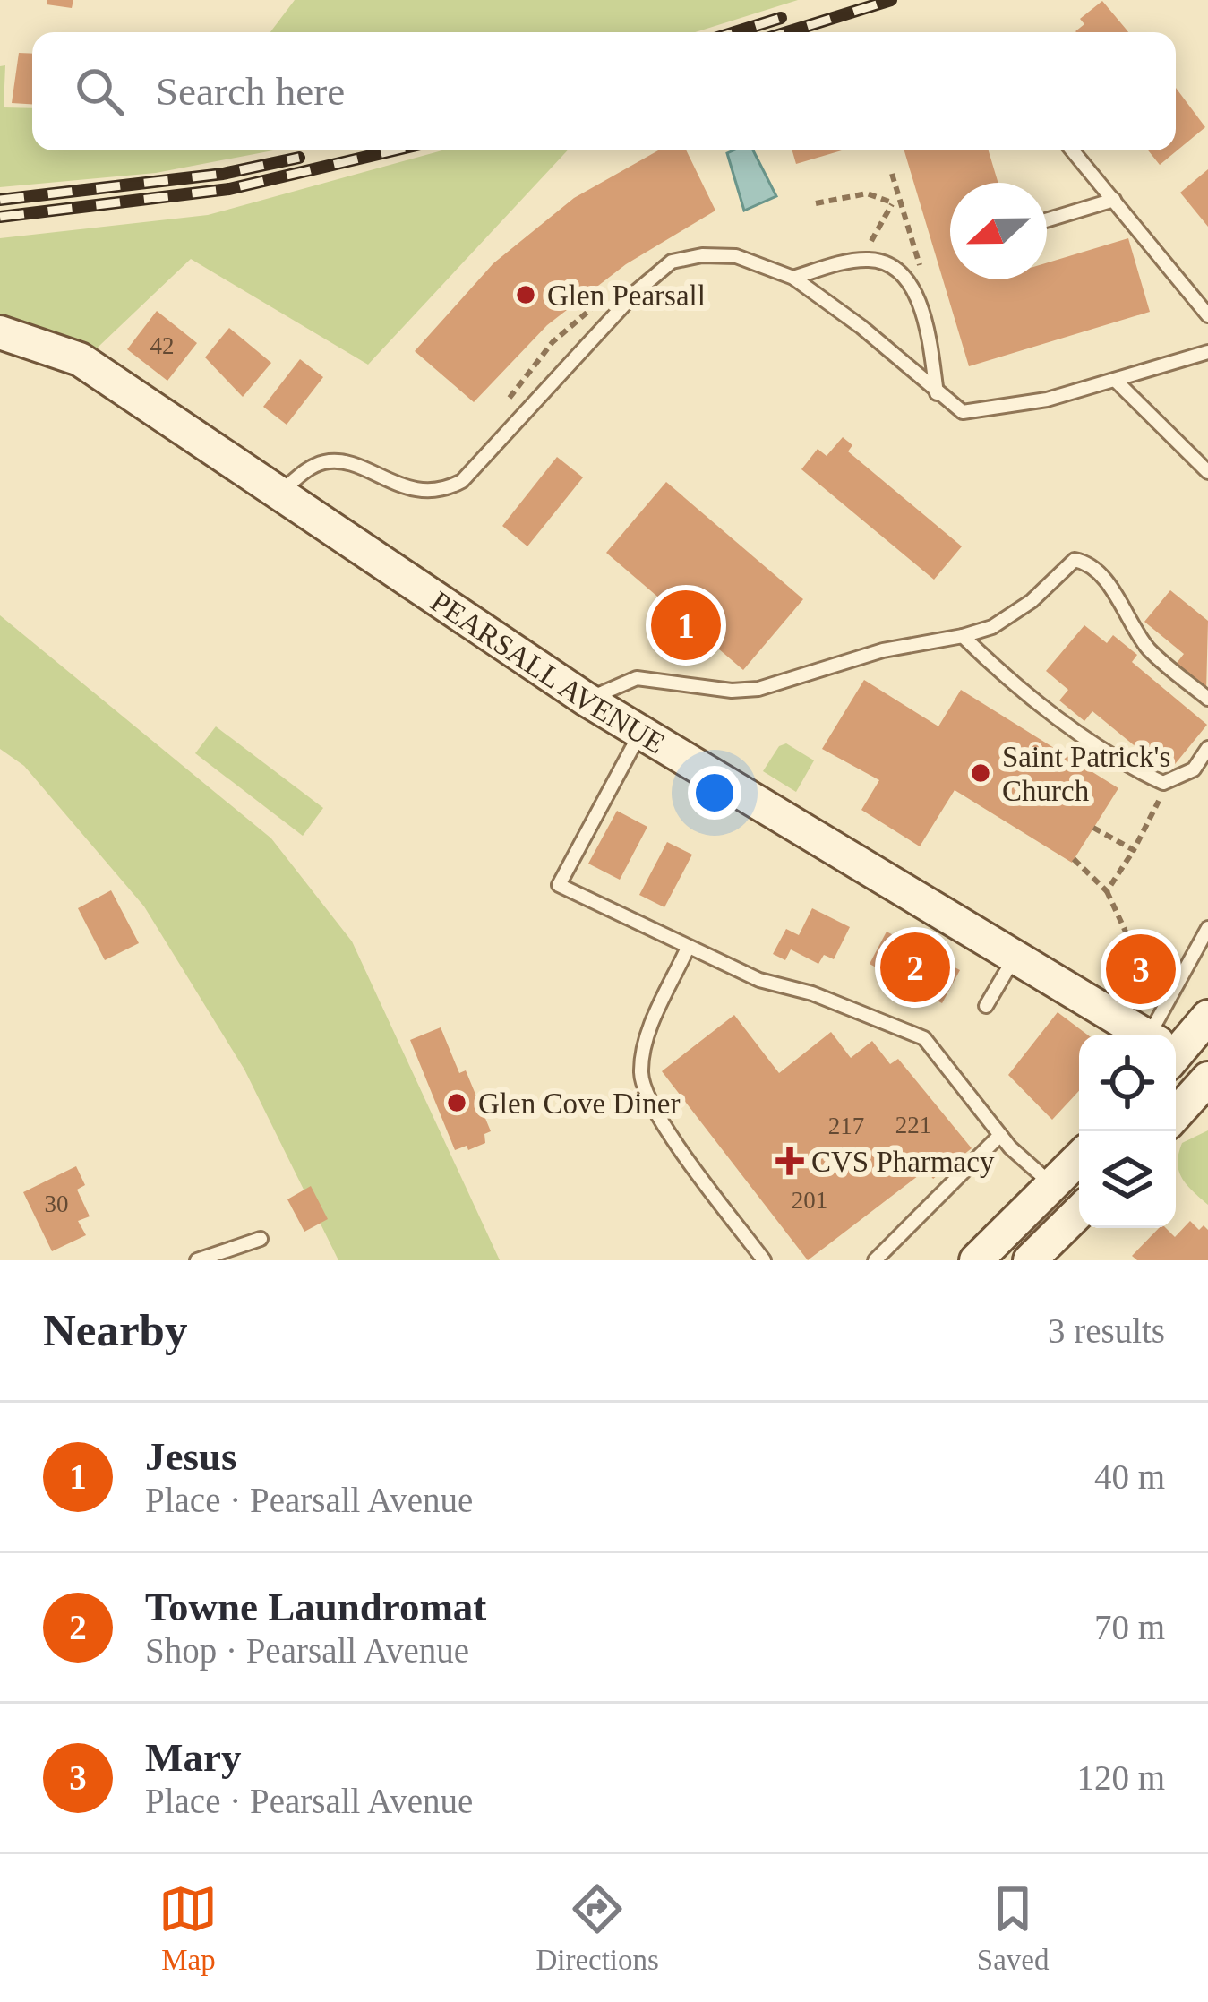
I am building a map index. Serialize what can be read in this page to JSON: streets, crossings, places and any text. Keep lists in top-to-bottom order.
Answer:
{
  "streets": {
    "street": ["PEARSALL AVENUE"]
  },
  "places": {
    "other": ["Glen Pearsall", "Saint Patrick's Church", "Glen Cove Diner"],
    "health": ["CVS Pharmacy"]
  },
  "house_numbers": [
    "42",
    "221",
    "217",
    "201",
    "30"
  ],
  "north": "left",
  "page": {
    "search": "Search here",
    "pins": ["1", "2", "3"],
    "heading": ["Nearby", "3 results"],
    "list": [
      {
        "mark": "1",
        "name": "Jesus",
        "note": "Place · Pearsall Avenue",
        "value": "40 m"
      },
      {
        "mark": "2",
        "name": "Towne Laundromat",
        "note": "Shop · Pearsall Avenue",
        "value": "70 m"
      },
      {
        "mark": "3",
        "name": "Mary",
        "note": "Place · Pearsall Avenue",
        "value": "120 m"
      }
    ],
    "nav": ["Map", "Directions", "Saved"]
  }
}
